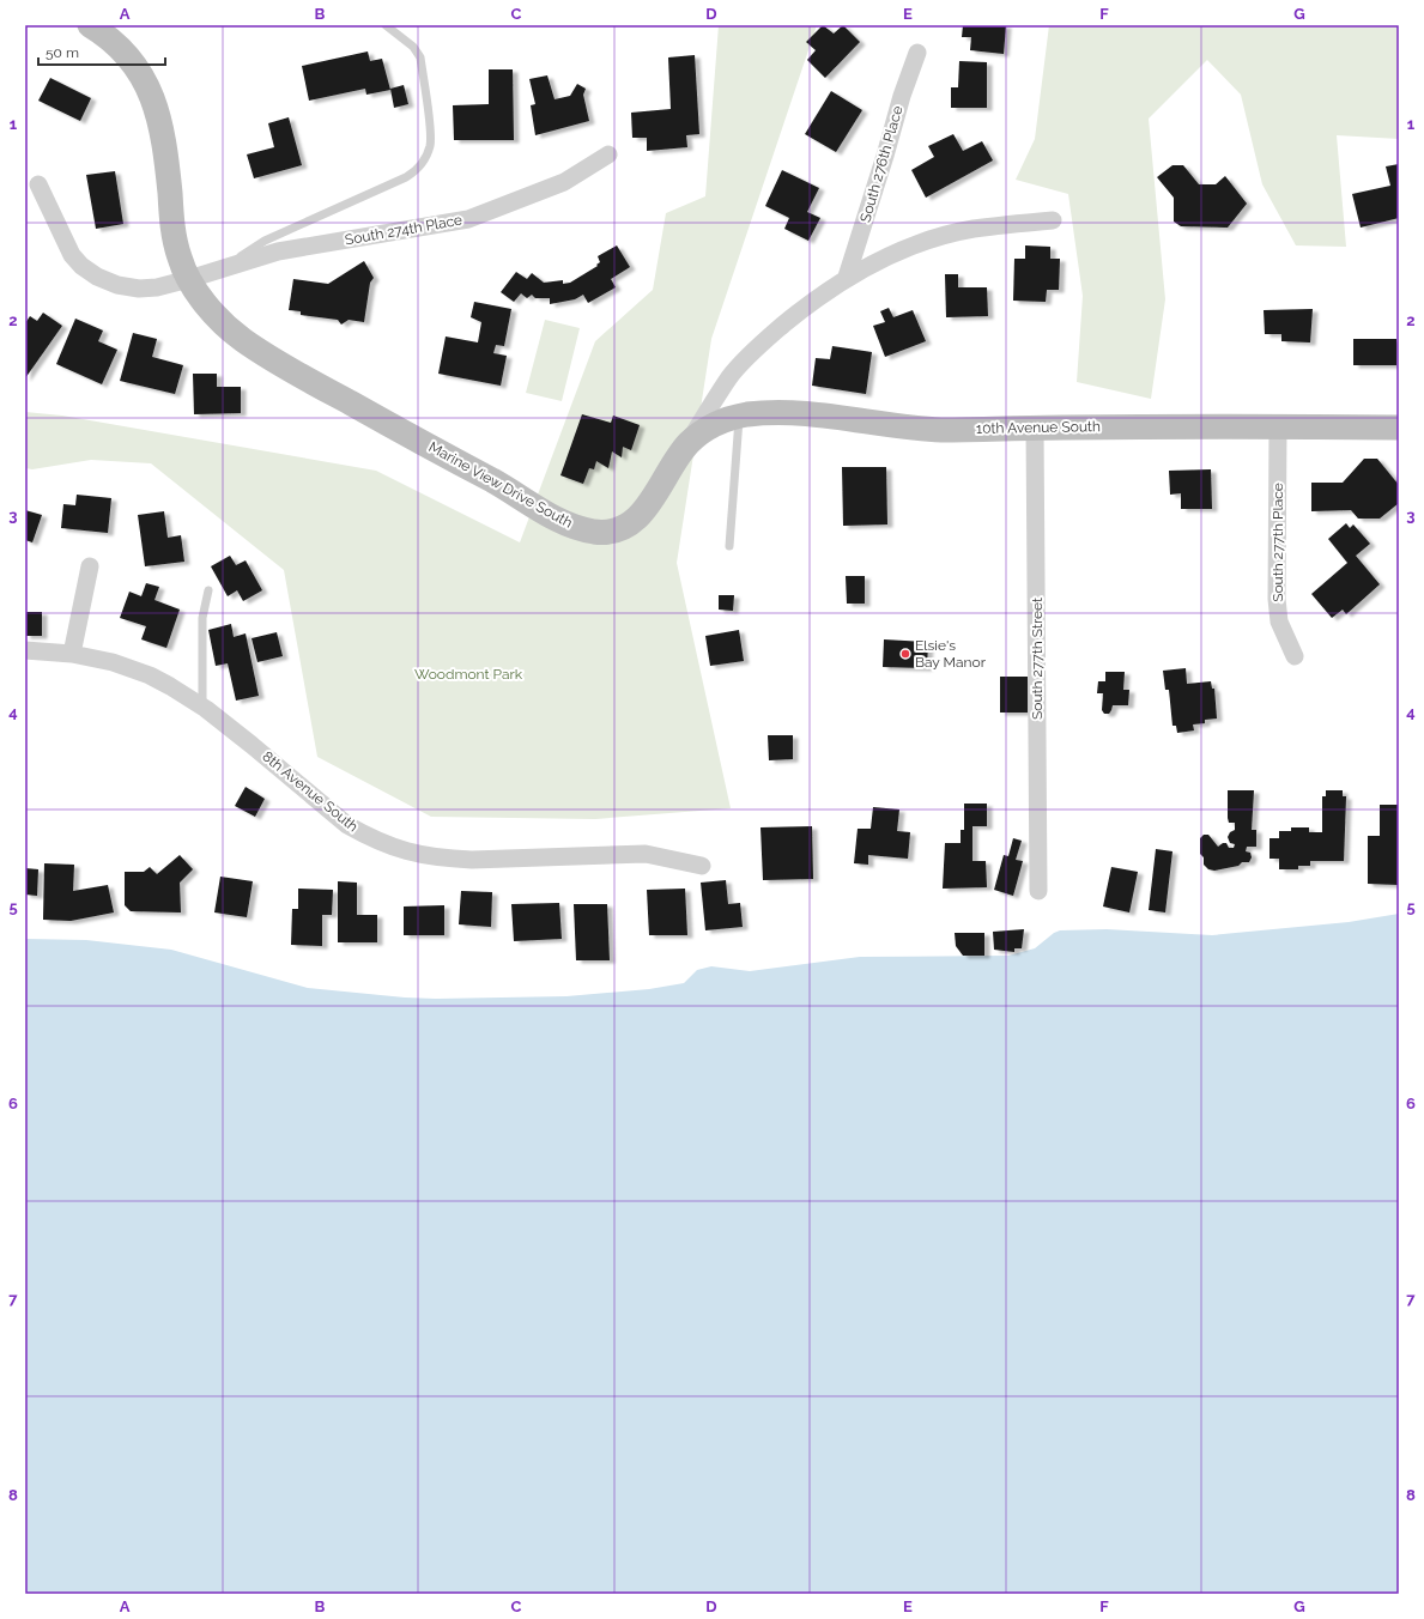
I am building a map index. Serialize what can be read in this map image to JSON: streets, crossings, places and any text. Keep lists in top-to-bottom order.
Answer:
{
  "streets": {
    "main road": ["10th Avenue South", "Marine View Drive South"],
    "street": [
      "South 276th Place",
      "South 274th Place",
      "South 277th Place",
      "South 277th Street",
      "8th Avenue South"
    ]
  },
  "crossings": [
    ["South 276th Place", "Marine View Drive South"],
    ["South 274th Place", "Marine View Drive South"],
    ["10th Avenue South", "Marine View Drive South"],
    ["10th Avenue South", "South 277th Place"],
    ["10th Avenue South", "South 277th Street"]
  ],
  "parks": ["Woodmont Park"],
  "places": ["Elsie's Bay Manor"],
  "scale_bar": "50 m",
  "grid": {
    "columns": [
      "A",
      "B",
      "C",
      "D",
      "E",
      "F",
      "G"
    ],
    "rows": [
      "1",
      "2",
      "3",
      "4",
      "5",
      "6",
      "7",
      "8"
    ]
  }
}
